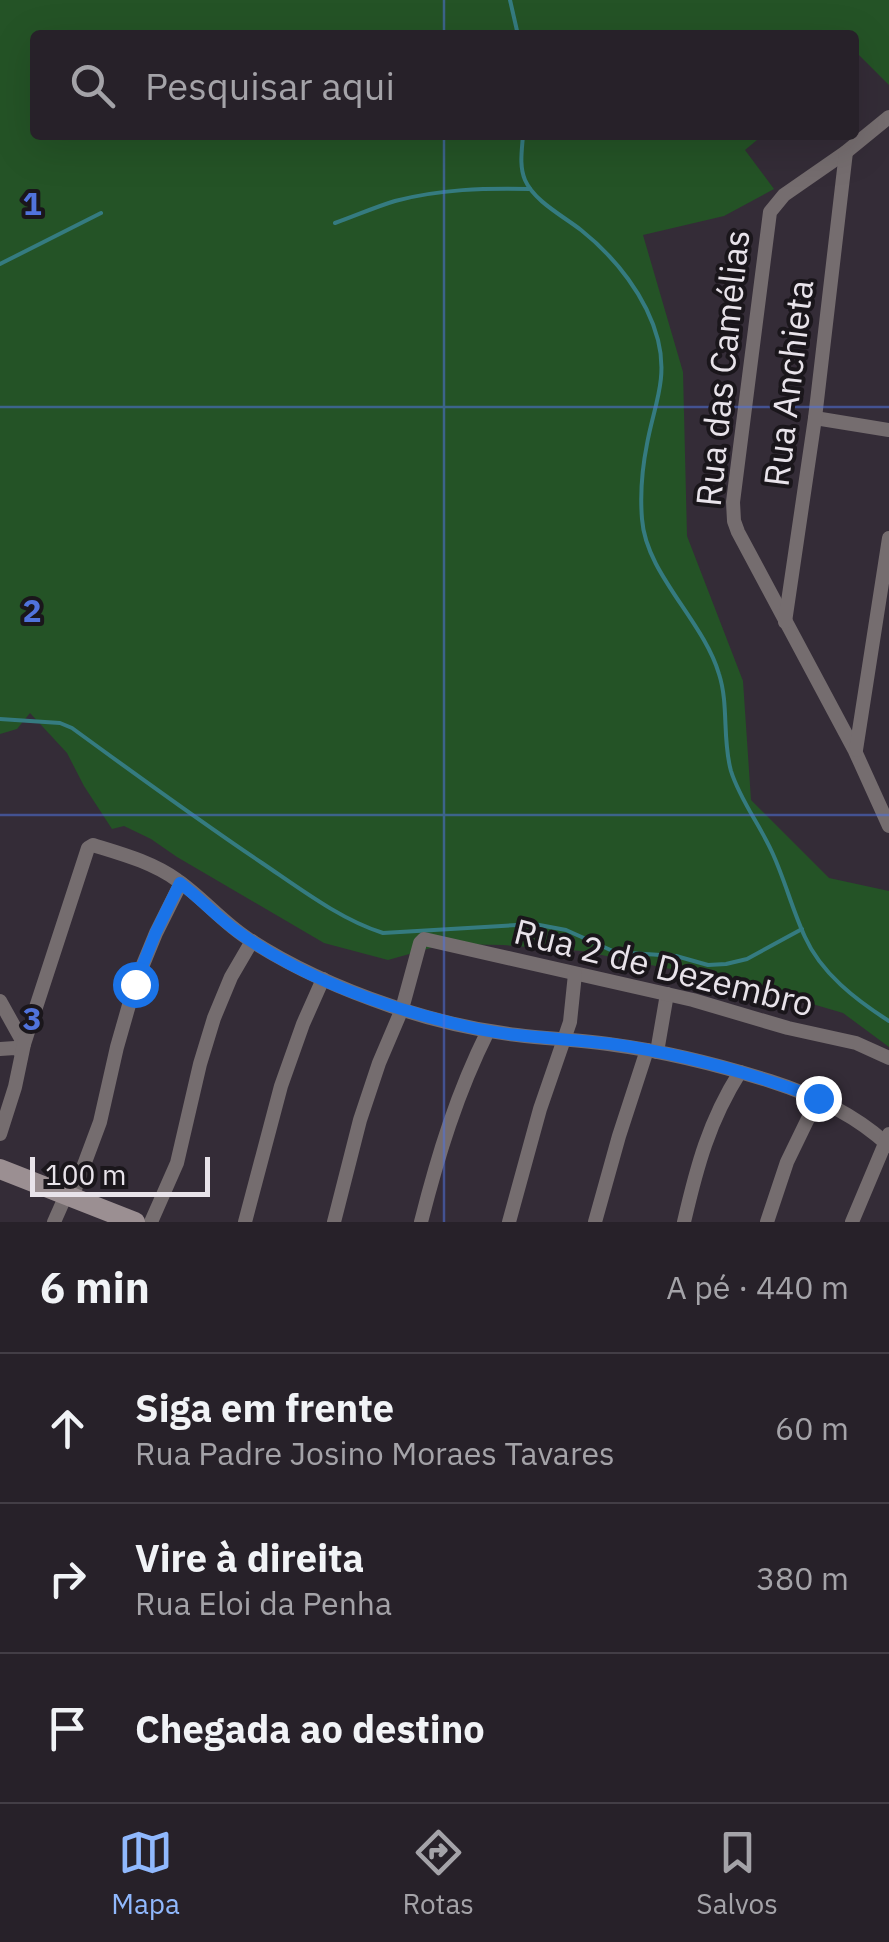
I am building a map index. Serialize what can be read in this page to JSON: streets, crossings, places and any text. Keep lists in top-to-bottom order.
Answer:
{
  "streets": {
    "street": ["Rua das Camélias", "Rua Anchieta", "Rua 2 de Dezembro"]
  },
  "crossings": [
    ["Rua das Camélias", "Rua Anchieta"]
  ],
  "scale_bar": "100 m",
  "page": {
    "search": "Pesquisar aqui",
    "scale": "100 m",
    "heading": ["6 min", "A pé · 440 m"],
    "list": [
      ["Siga em frente", "Rua Padre Josino Moraes Tavares", "60 m"],
      ["Vire à direita", "Rua Eloi da Penha", "380 m"],
      "Chegada ao destino"
    ],
    "nav": ["Mapa", "Rotas", "Salvos"]
  },
  "grid": {
    "rows": ["1", "2", "3"]
  }
}
